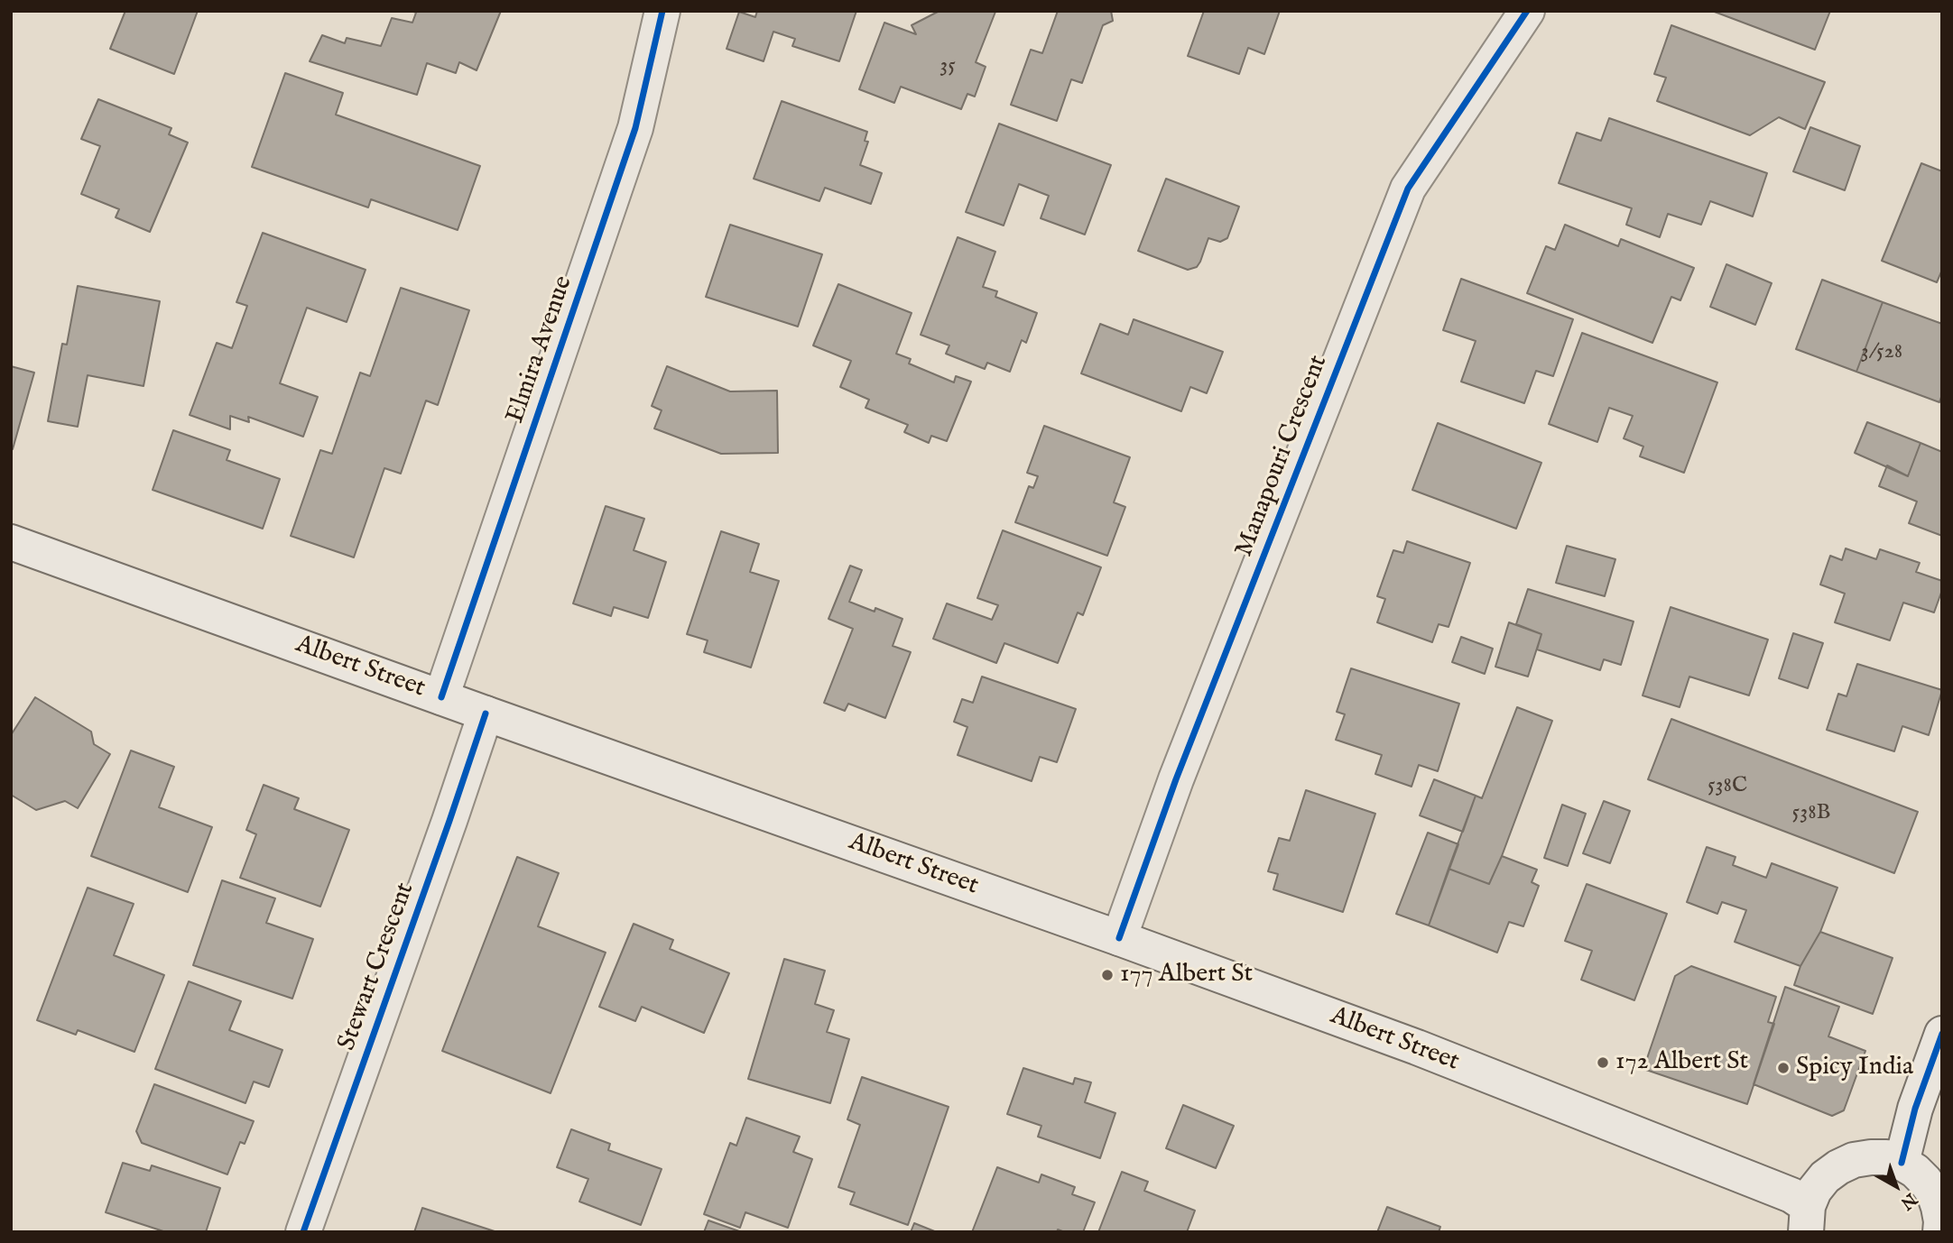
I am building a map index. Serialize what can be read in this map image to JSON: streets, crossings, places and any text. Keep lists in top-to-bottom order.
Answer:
{
  "streets": {
    "street": [
      "Elmira Avenue",
      "Manapouri Crescent",
      "Albert Street",
      "Stewart Crescent"
    ]
  },
  "crossings": [
    ["Elmira Avenue", "Albert Street"],
    ["Manapouri Crescent", "Albert Street"],
    ["Albert Street", "Stewart Crescent"]
  ],
  "places": ["177 Albert St", "172 Albert St", "Spicy India"],
  "house_numbers": [
    "35",
    "3/528",
    "538C",
    "538B"
  ],
  "north": "bottom right"
}
